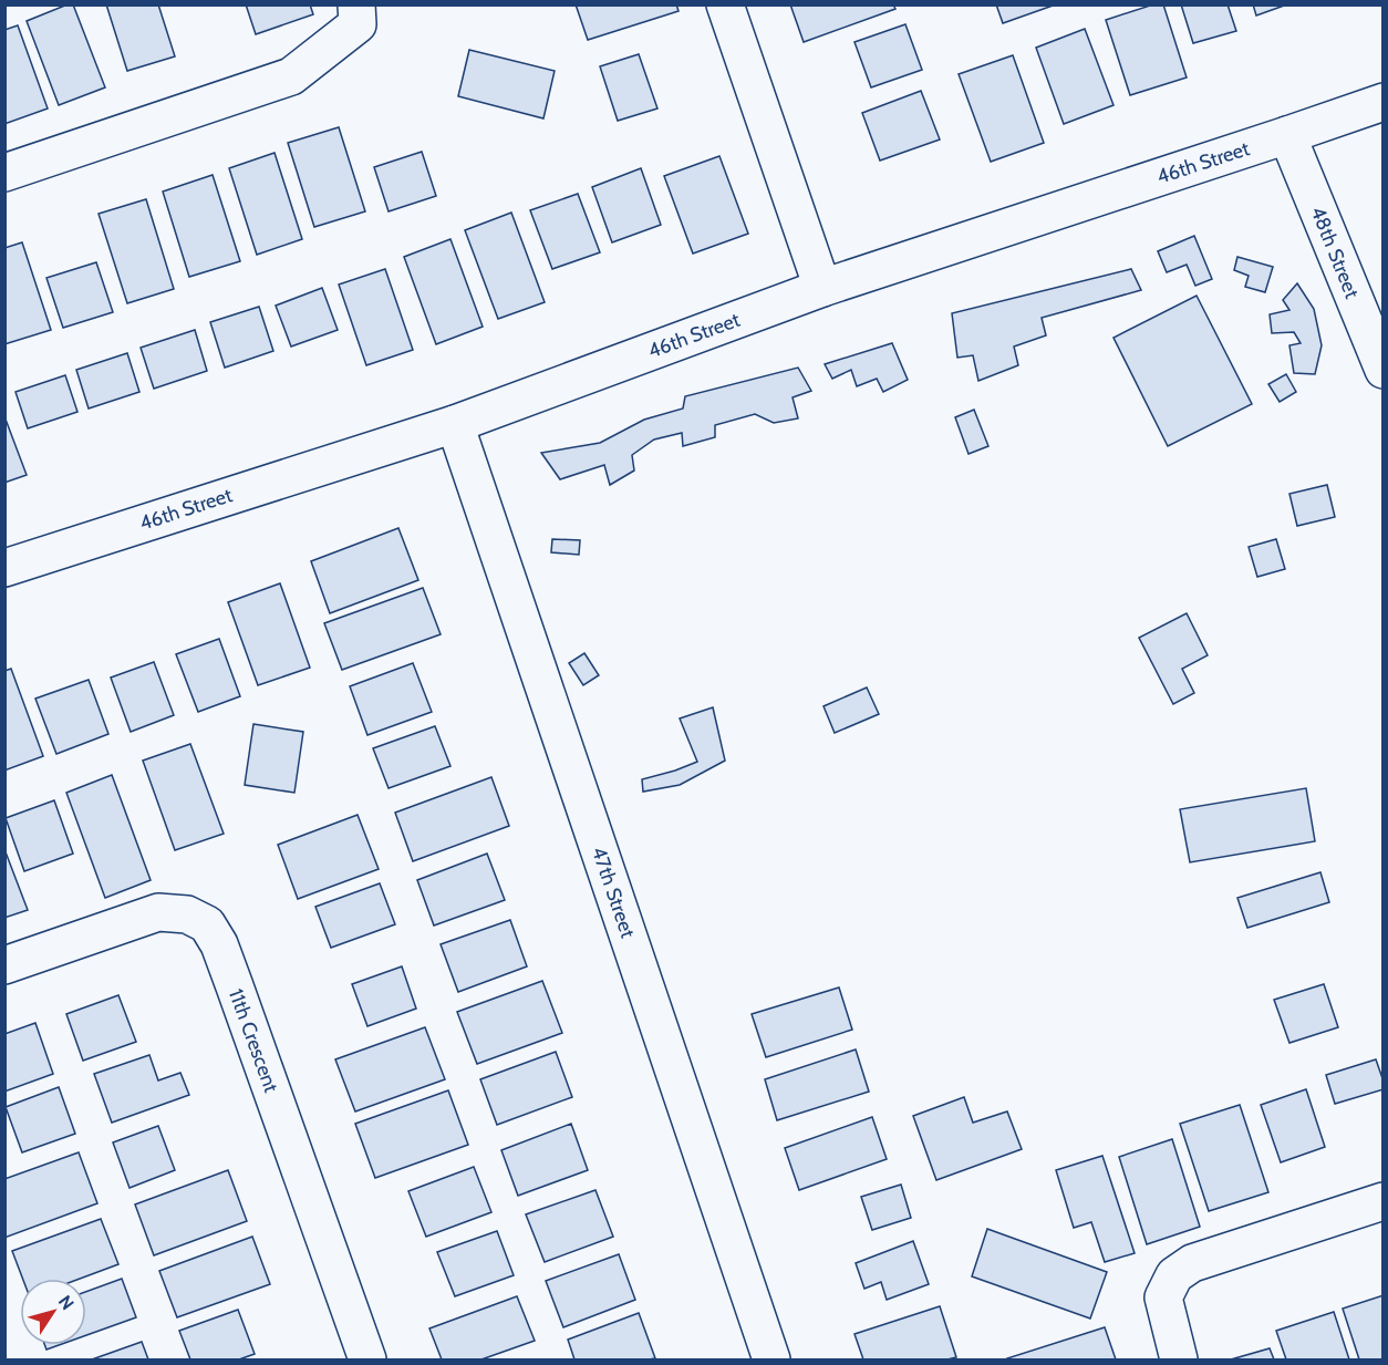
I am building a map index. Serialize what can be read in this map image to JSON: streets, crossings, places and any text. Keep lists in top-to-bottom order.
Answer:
{
  "streets": {
    "street": [
      "46th Street",
      "48th Street",
      "47th Street",
      "11th Crescent"
    ]
  },
  "crossings": [
    ["46th Street", "48th Street"],
    ["46th Street", "47th Street"]
  ],
  "north": "top right"
}
